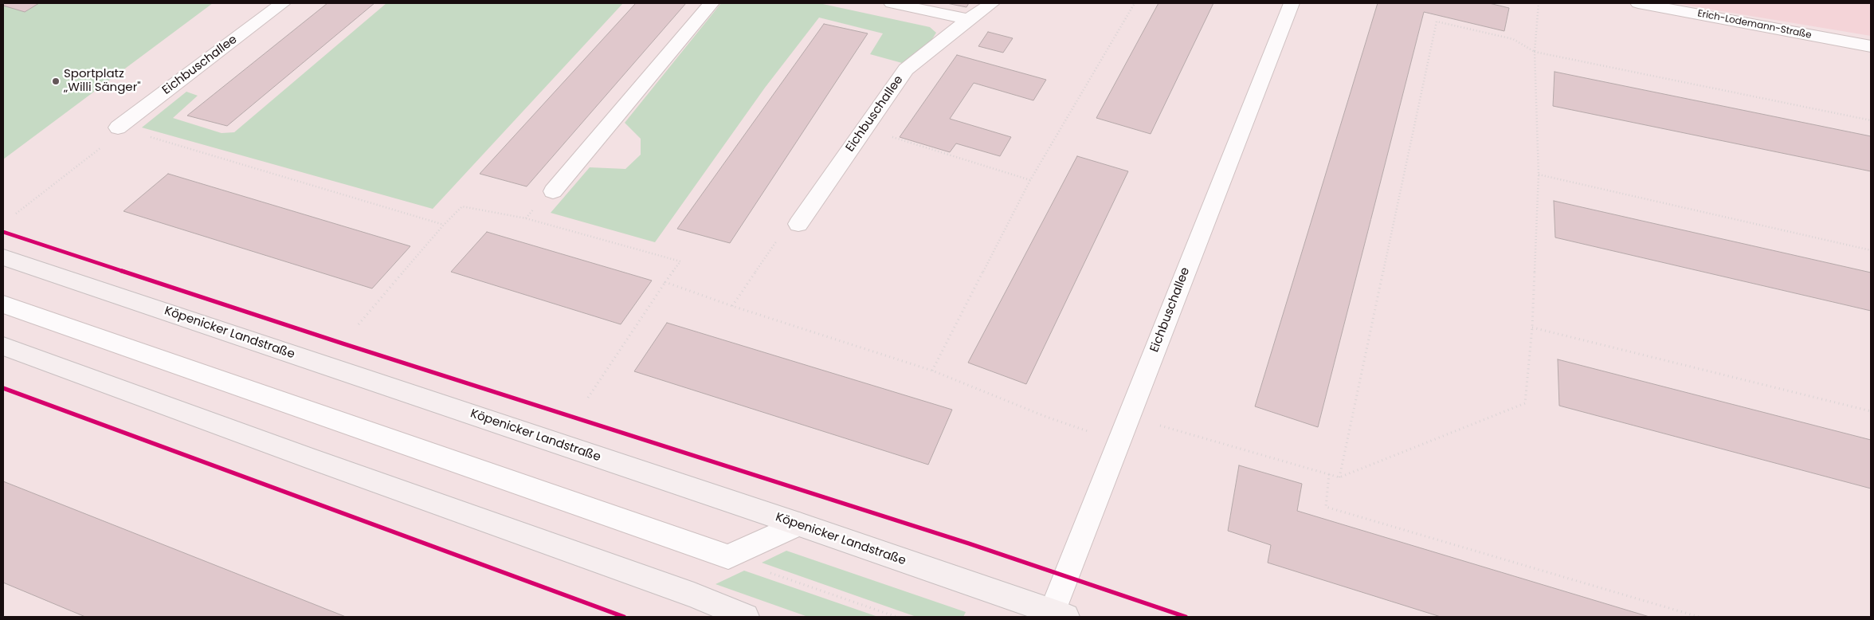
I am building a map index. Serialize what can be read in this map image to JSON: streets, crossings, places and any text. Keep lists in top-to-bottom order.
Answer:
{
  "streets": {
    "main road": ["Köpenicker Landstraße"],
    "street": ["Erich-Lodemann-Straße", "Eichbuschallee"]
  },
  "crossings": [
    ["Eichbuschallee", "Köpenicker Landstraße"]
  ],
  "places": ["Sportplatz „Willi Sänger\""]
}
